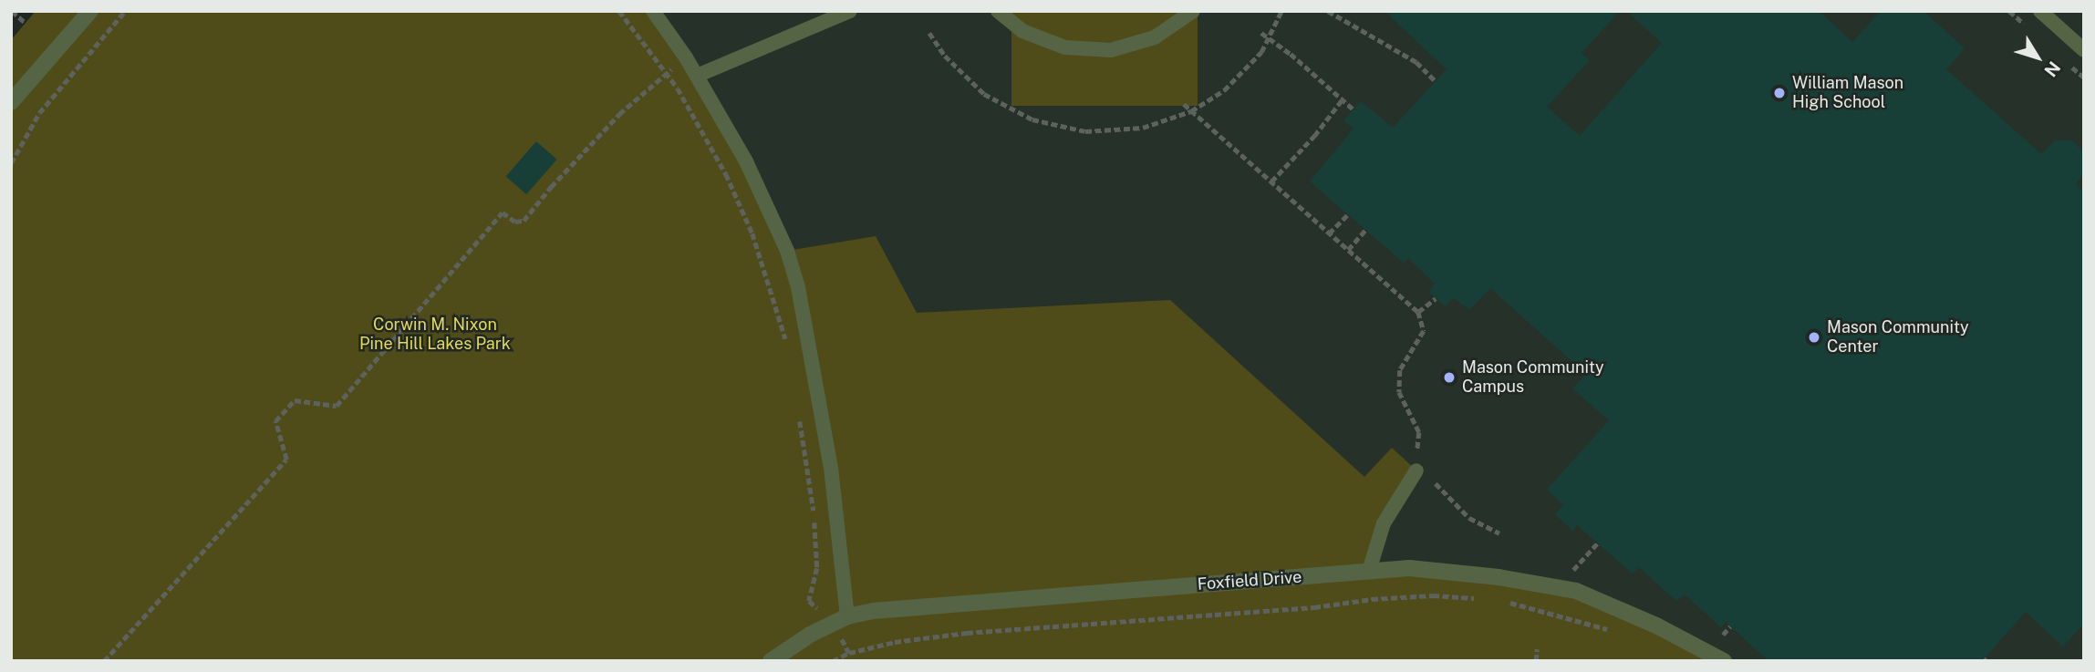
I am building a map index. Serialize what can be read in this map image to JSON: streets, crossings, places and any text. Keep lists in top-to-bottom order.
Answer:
{
  "streets": {
    "street": ["Foxfield Drive"]
  },
  "parks": ["Corwin M. Nixon Pine Hill Lakes Park"],
  "places": ["William Mason High School", "Mason Community Center", "Mason Community Campus"],
  "north": "bottom right"
}
